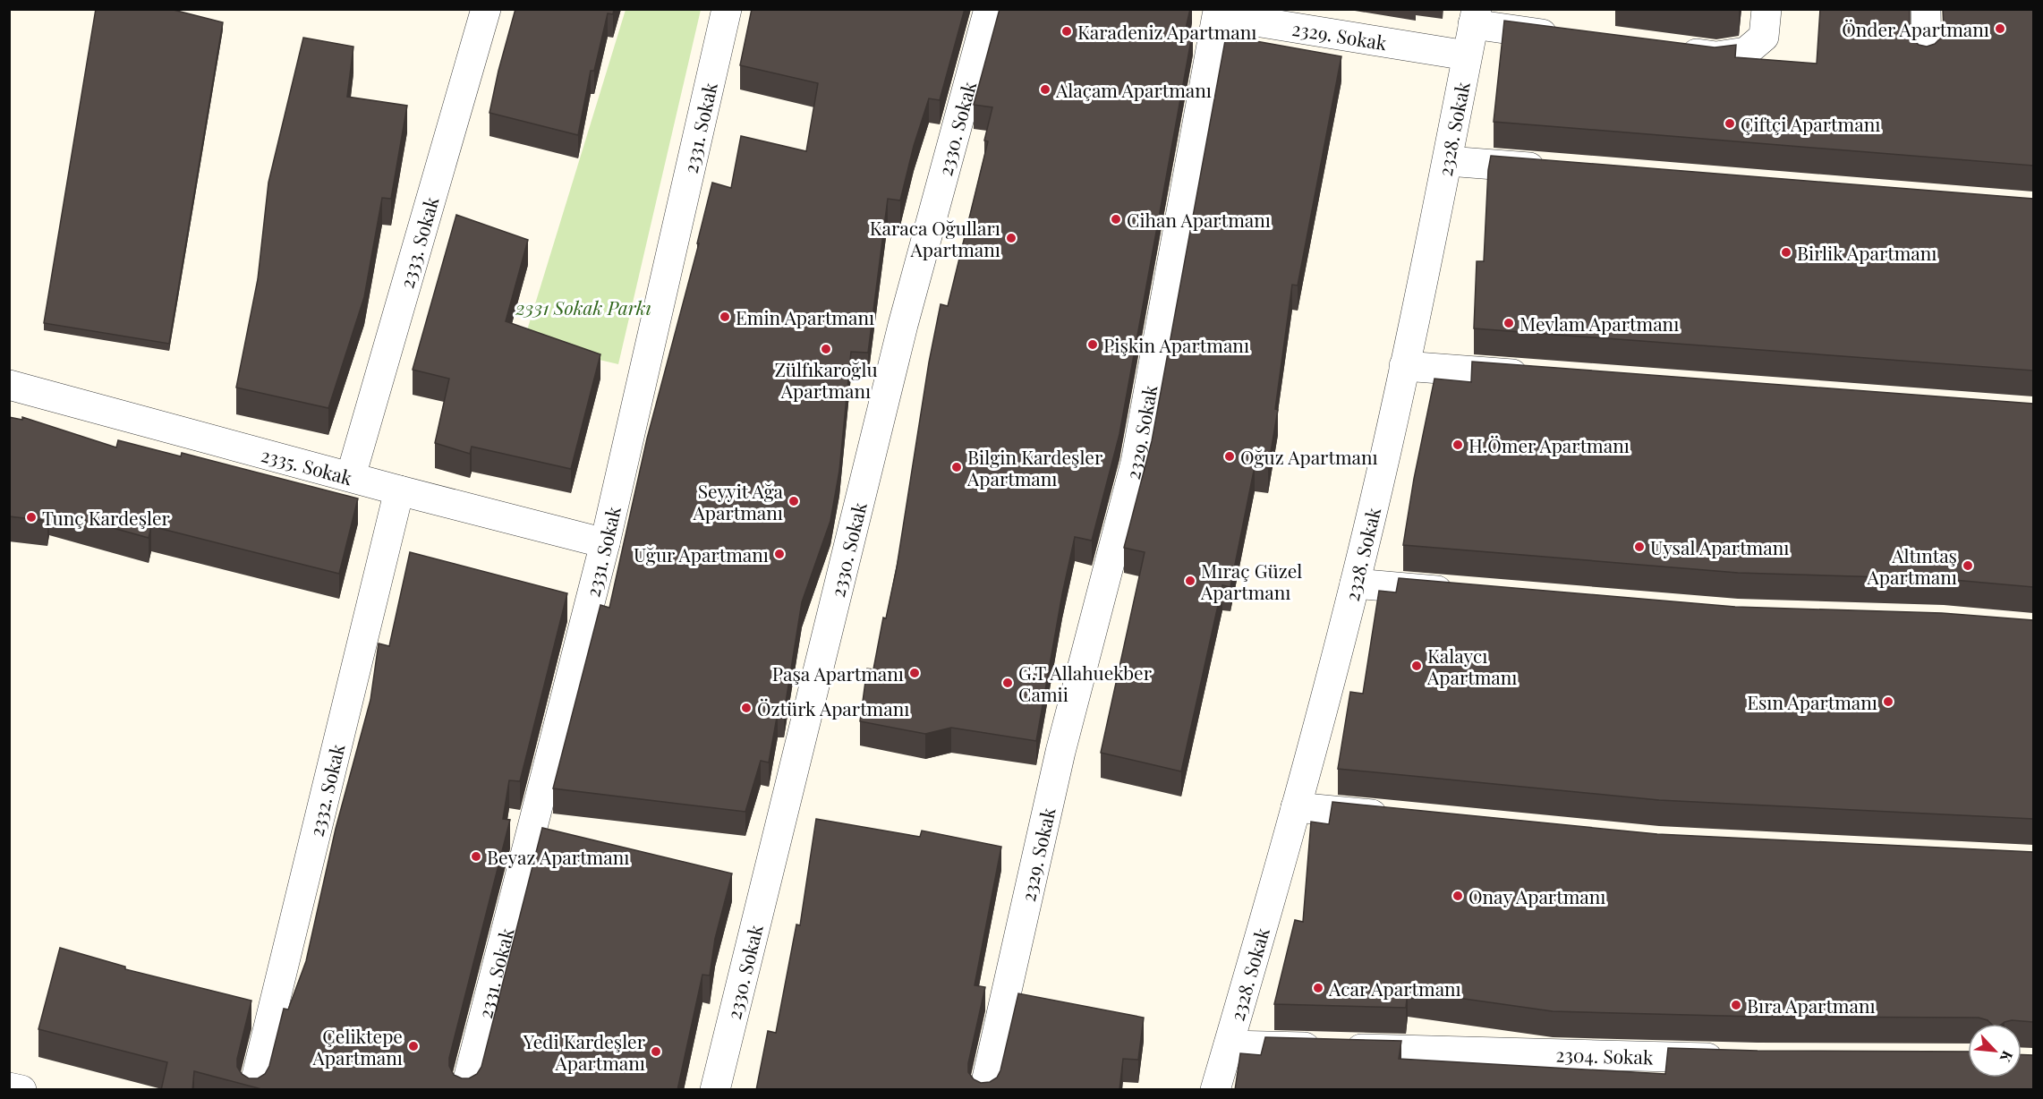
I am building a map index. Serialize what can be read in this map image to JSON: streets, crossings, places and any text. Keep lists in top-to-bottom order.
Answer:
{
  "streets": {
    "street": [
      "2329. Sokak",
      "2331. Sokak",
      "2330. Sokak",
      "2328. Sokak",
      "2333. Sokak",
      "2335. Sokak",
      "2332. Sokak",
      "2304. Sokak"
    ]
  },
  "crossings": [
    ["2329. Sokak", "2328. Sokak"],
    ["2331. Sokak", "2335. Sokak"],
    ["2328. Sokak", "2304. Sokak"],
    ["2333. Sokak", "2335. Sokak"],
    ["2335. Sokak", "2332. Sokak"]
  ],
  "parks": ["2331 Sokak Parkı"],
  "places": [
    "Önder Apartmanı",
    "Karadeniz Apartmanı",
    "Alaçam Apartmanı",
    "Çiftçi Apartmanı",
    "Cihan Apartmanı",
    "Karaca Oğulları Apartmanı",
    "Birlik Apartmanı",
    "Emin Apartmanı",
    "Mevlam Apartmanı",
    "Pişkin Apartmanı",
    "Zülfıkaroğlu Apartmanı",
    "H.Ömer Apartmanı",
    "Oğuz Apartmanı",
    "Bilgin Kardeşler Apartmanı",
    "Seyyit Ağa Apartmanı",
    "Tunç Kardeşler",
    "Uysal Apartmanı",
    "Uğur Apartmanı",
    "Altıntaş Apartmanı",
    "Mıraç Güzel Apartmanı",
    "Kalaycı Apartmanı",
    "Paşa Apartmanı",
    "G.T Allahuekber Camii",
    "Esın Apartmanı",
    "Öztürk Apartmanı",
    "Beyaz Apartmanı",
    "Onay Apartmanı",
    "Acar Apartmanı",
    "Bıra Apartmanı",
    "Çeliktepe Apartmanı",
    "Yedi Kardeşler Apartmanı"
  ],
  "north": "bottom right"
}
